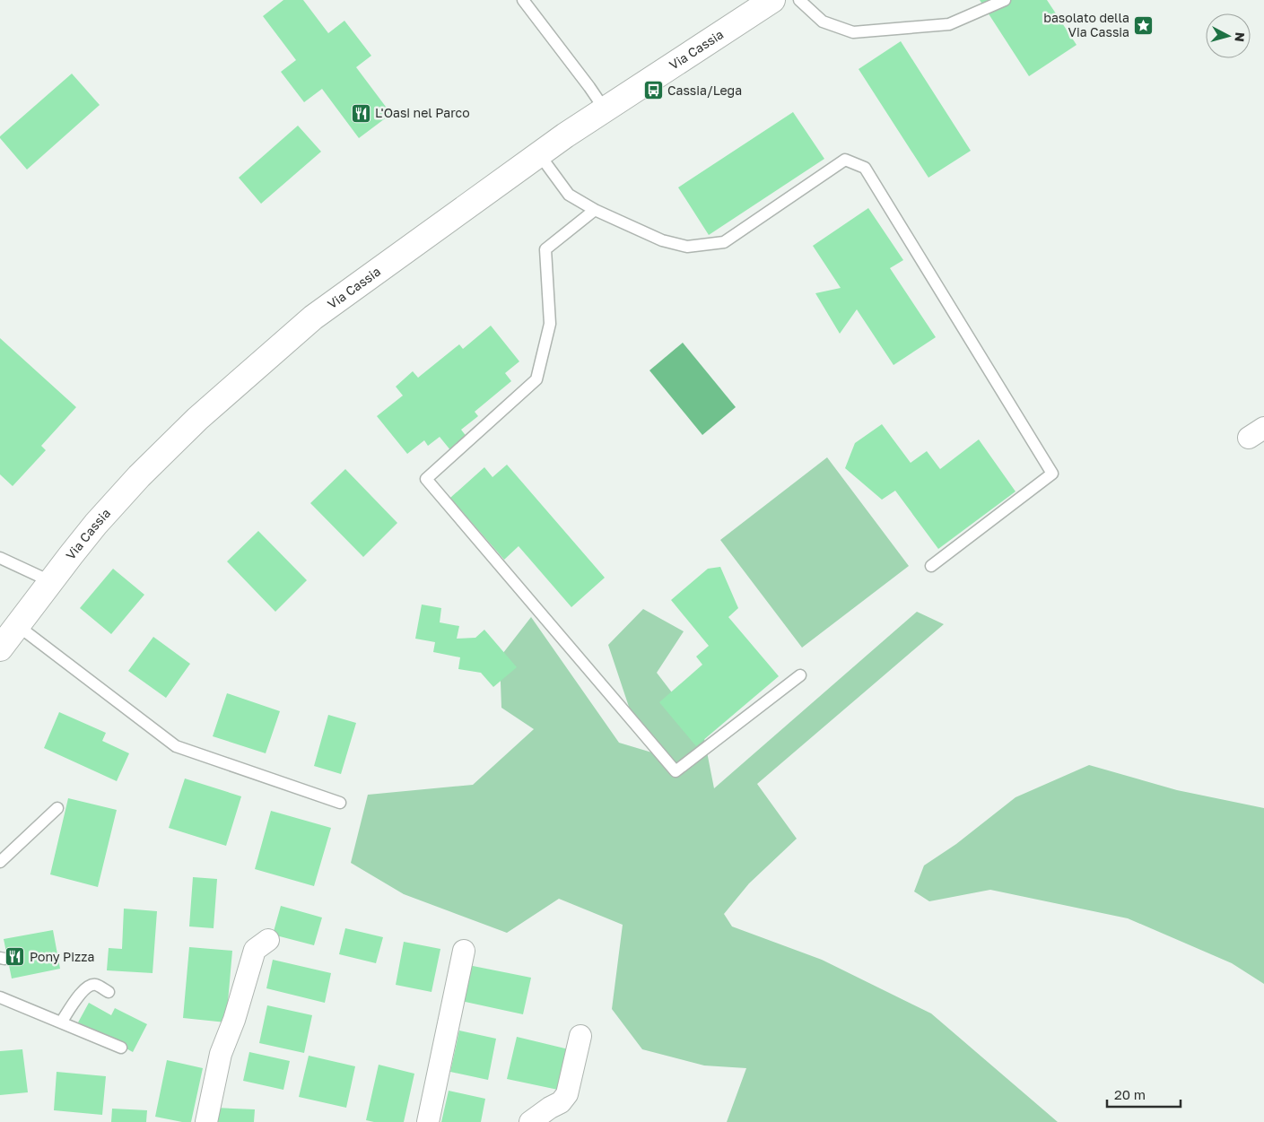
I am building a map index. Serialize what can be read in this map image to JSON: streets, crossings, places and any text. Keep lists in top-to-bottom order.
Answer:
{
  "streets": {
    "main road": ["Via Cassia"]
  },
  "places": {
    "place": ["basolato della Via Cassia"],
    "bus stop": ["Cassia/Lega"],
    "restaurant": ["L'Oasi nel Parco", "Pony Pizza"]
  },
  "scale_bar": "20 m",
  "north": "right"
}
